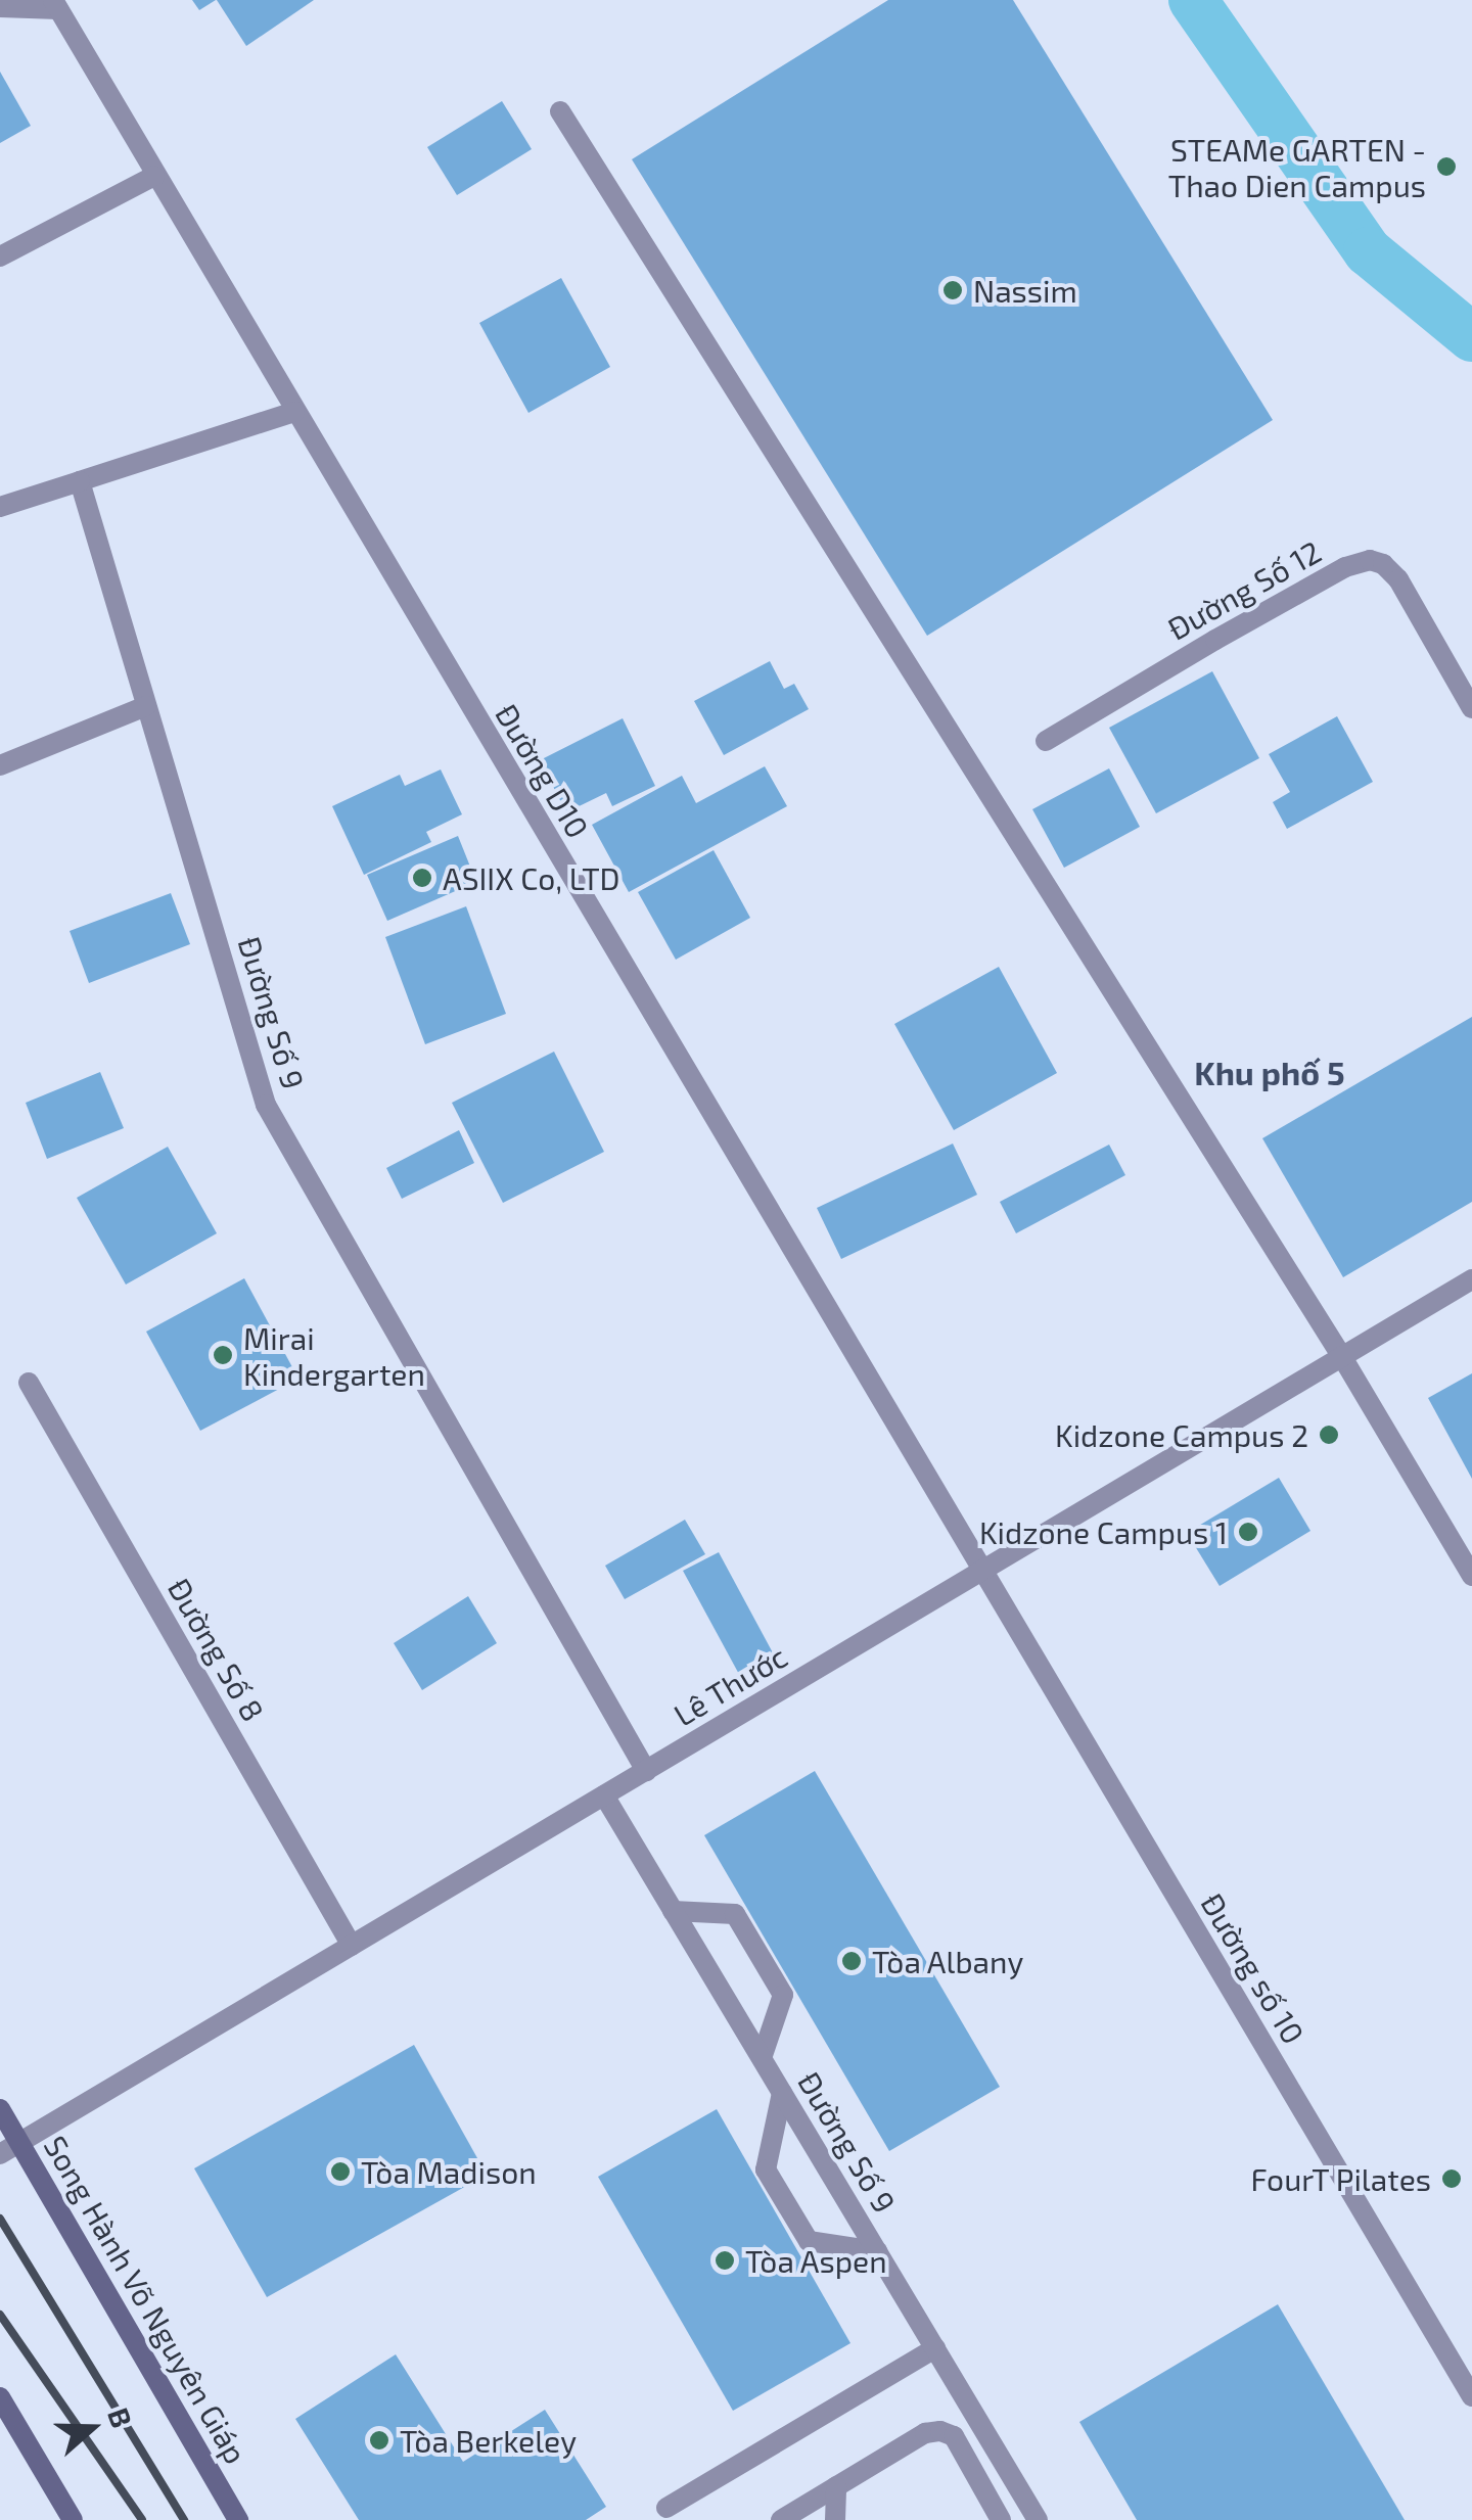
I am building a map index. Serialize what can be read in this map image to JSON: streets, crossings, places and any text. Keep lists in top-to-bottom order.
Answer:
{
  "streets": {
    "main road": ["Song Hành Võ Nguyên Giáp"],
    "street": [
      "Đường Số 12",
      "Đường D10",
      "Đường Số 9",
      "Đường Số 8",
      "Lê Thước",
      "Đường số 10"
    ]
  },
  "crossings": [
    ["Đường D10", "Lê Thước"],
    ["Đường D10", "Đường số 10"],
    ["Đường Số 9", "Lê Thước"],
    ["Đường Số 8", "Lê Thước"],
    ["Lê Thước", "Đường số 10"],
    ["Lê Thước", "Song Hành Võ Nguyên Giáp"]
  ],
  "districts": ["Khu phố 5"],
  "places": [
    "STEAMe GARTEN - Thao Dien Campus",
    "Nassim",
    "ASIIX Co, LTD",
    "Mirai Kindergarten",
    "Kidzone Campus 2",
    "Kidzone Campus 1",
    "Tòa Albany",
    "Tòa Madison",
    "FourT Pilates",
    "Tòa Aspen",
    "Tòa Berkeley"
  ],
  "north": "right"
}
